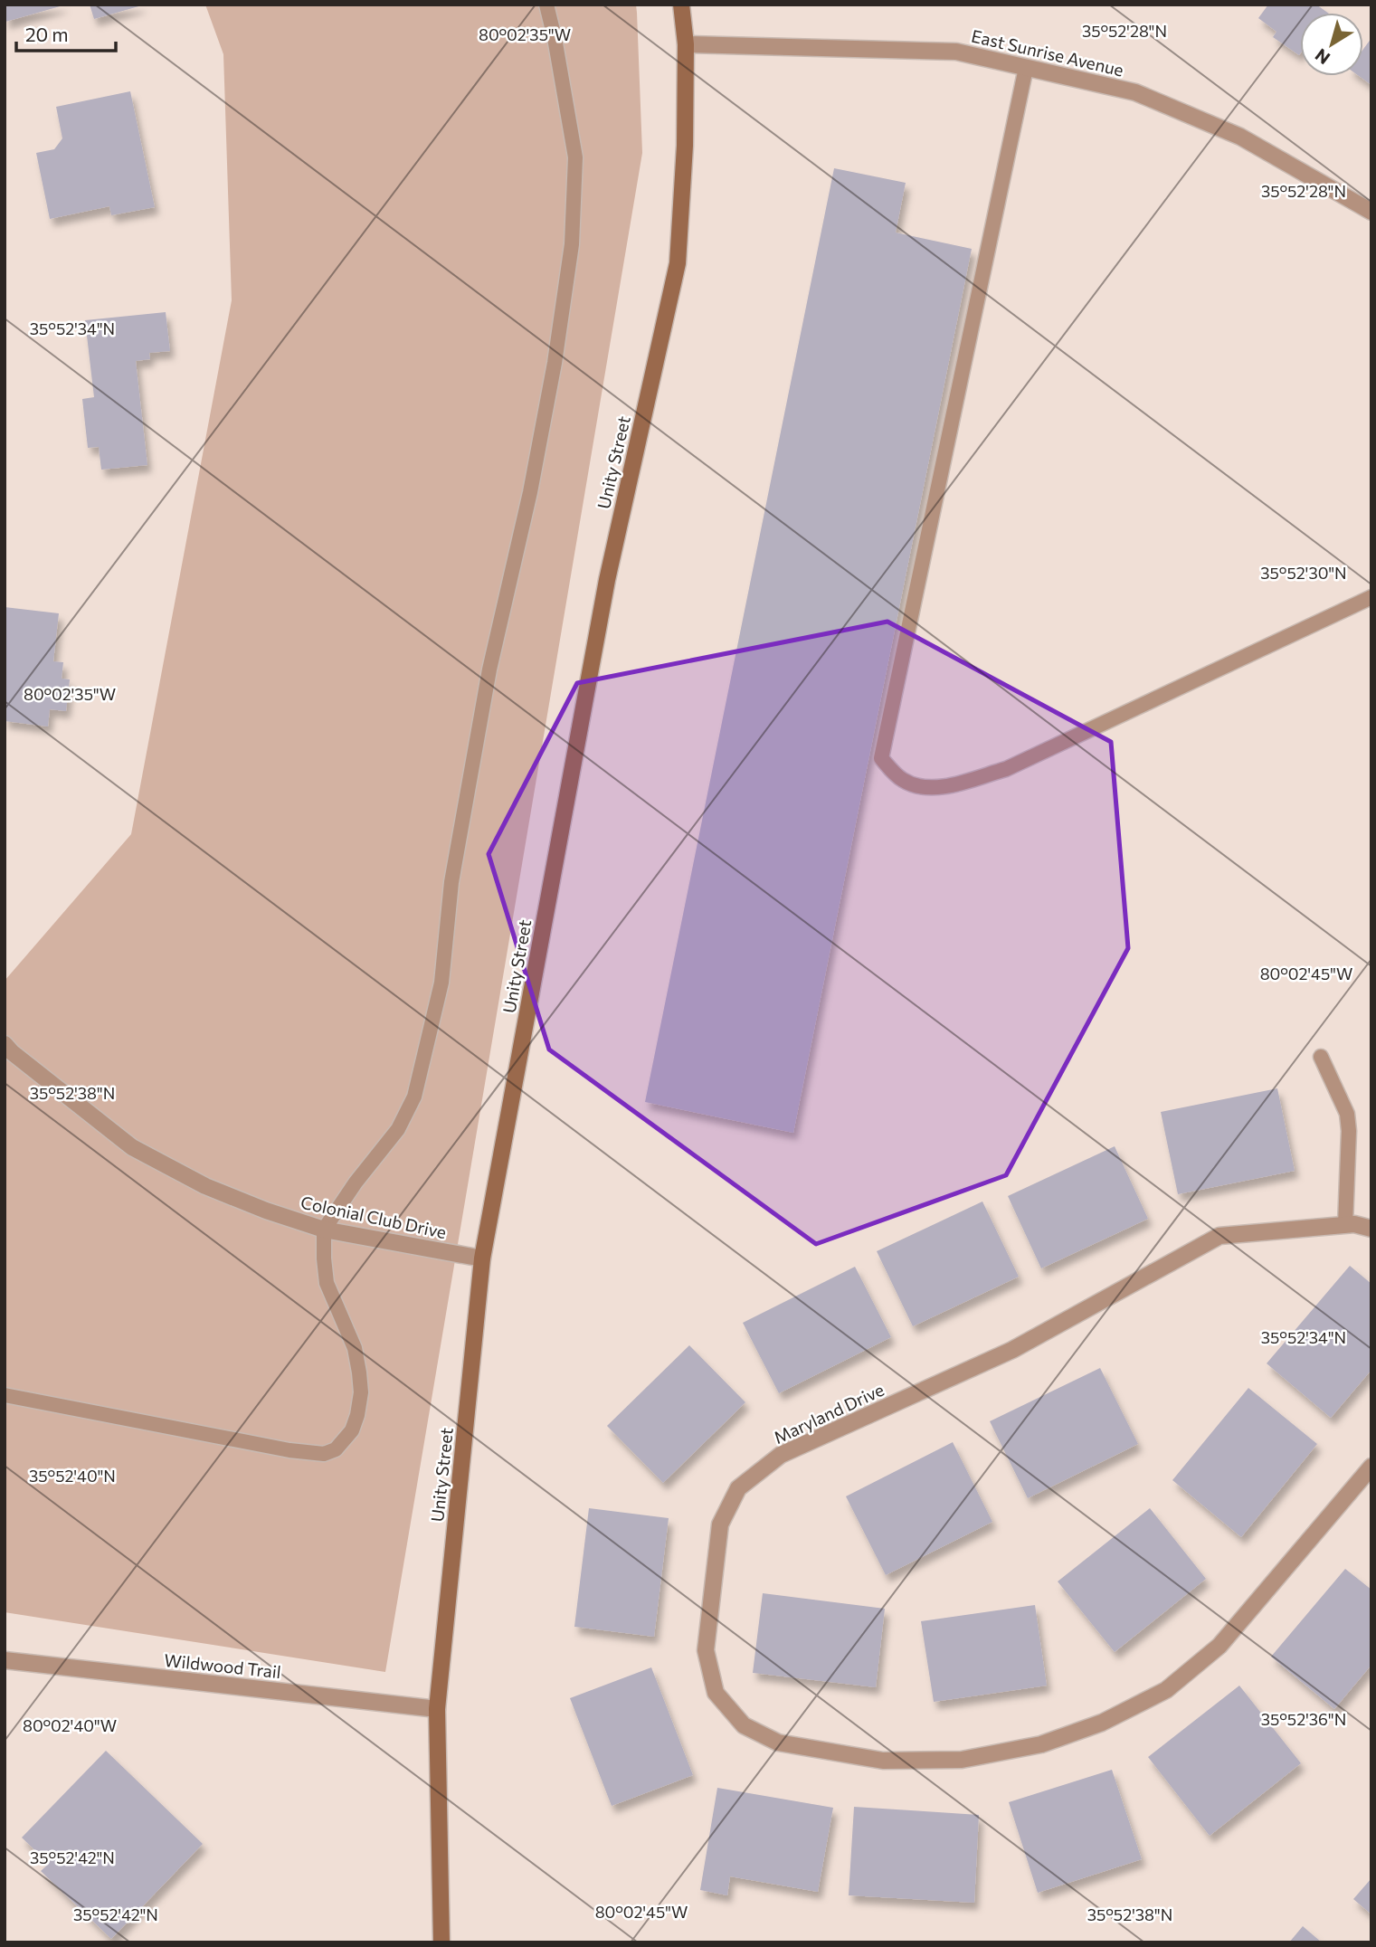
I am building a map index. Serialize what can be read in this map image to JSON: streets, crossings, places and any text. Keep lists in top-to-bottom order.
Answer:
{
  "streets": {
    "street": [
      "East Sunrise Avenue",
      "Unity Street",
      "Colonial Club Drive",
      "Maryland Drive",
      "Wildwood Trail"
    ]
  },
  "crossings": [
    ["East Sunrise Avenue", "Unity Street"],
    ["Unity Street", "Colonial Club Drive"],
    ["Unity Street", "Wildwood Trail"]
  ],
  "scale_bar": "20 m",
  "north": "bottom left",
  "coordinates": [
    "35°52'28\"N",
    "80°02'35\"W",
    "35°52'34\"N",
    "35°52'30\"N",
    "80°02'45\"W",
    "35°52'38\"N",
    "35°52'40\"N",
    "35°52'36\"N",
    "80°02'40\"W",
    "35°52'42\"N"
  ]
}
